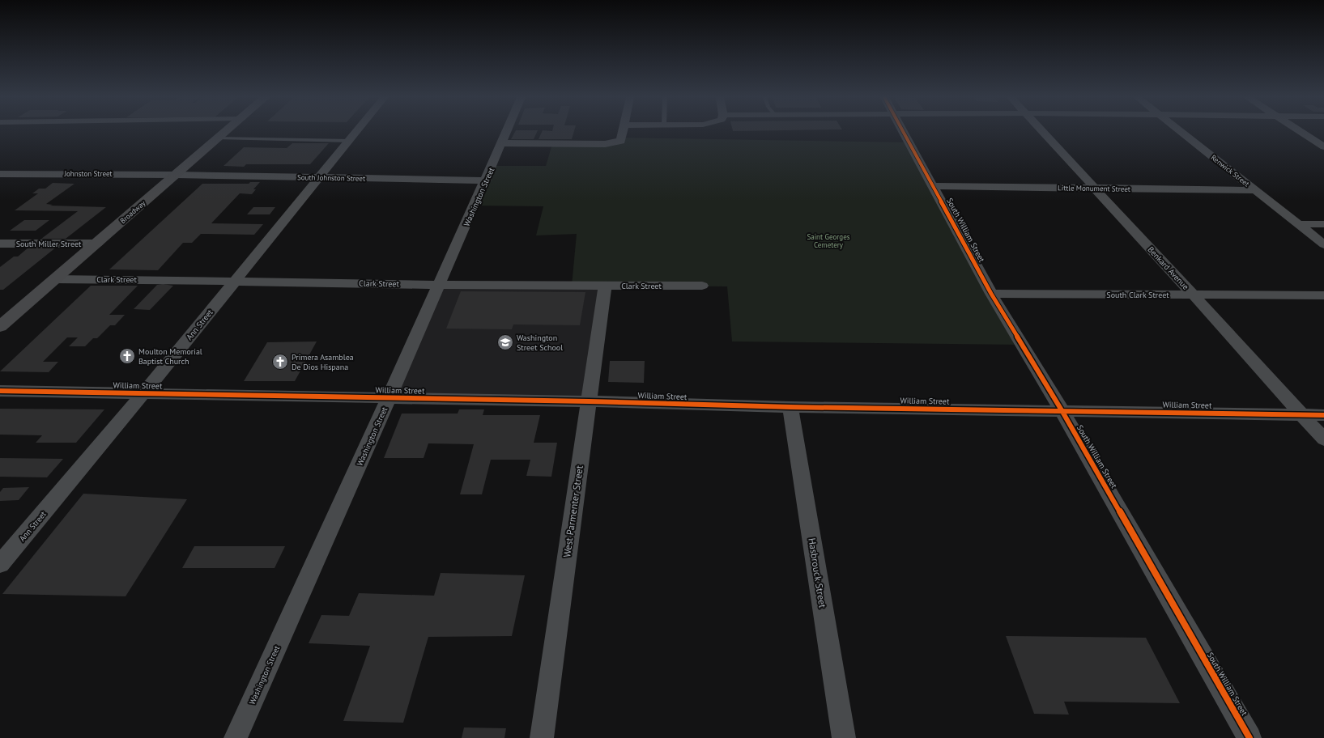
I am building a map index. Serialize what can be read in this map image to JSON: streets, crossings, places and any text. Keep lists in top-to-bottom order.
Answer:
{
  "streets": {
    "street": [
      "Renwick Street",
      "Johnston Street",
      "South Johnston Street",
      "Little Monument Street",
      "Washington Street",
      "Broadway",
      "South William Street",
      "South Miller Street",
      "Benkard Avenue",
      "Clark Street",
      "South Clark Street",
      "Ann Street",
      "William Street",
      "West Parmenter Street",
      "Hasbrouck Street"
    ]
  },
  "crossings": [
    ["Renwick Street", "Little Monument Street"],
    ["Johnston Street", "South Johnston Street"],
    ["Johnston Street", "Broadway"],
    ["South Johnston Street", "Washington Street"],
    ["South Johnston Street", "Broadway"],
    ["South Johnston Street", "Ann Street"],
    ["Little Monument Street", "South William Street"],
    ["Little Monument Street", "Benkard Avenue"],
    ["Washington Street", "Clark Street"],
    ["Washington Street", "William Street"],
    ["Broadway", "South Miller Street"],
    ["Broadway", "Clark Street"],
    ["South William Street", "South Clark Street"],
    ["South William Street", "William Street"],
    ["Benkard Avenue", "South Clark Street"],
    ["Benkard Avenue", "William Street"],
    ["Clark Street", "Ann Street"],
    ["Clark Street", "West Parmenter Street"],
    ["Ann Street", "William Street"],
    ["William Street", "West Parmenter Street"],
    ["William Street", "Hasbrouck Street"]
  ],
  "parks": ["Saint Georges Cemetery"],
  "places": {
    "school or university": ["Washington Street School"],
    "church": ["Moulton Memorial Baptist Church", "Primera Asamblea De Dios Hispana"]
  }
}
